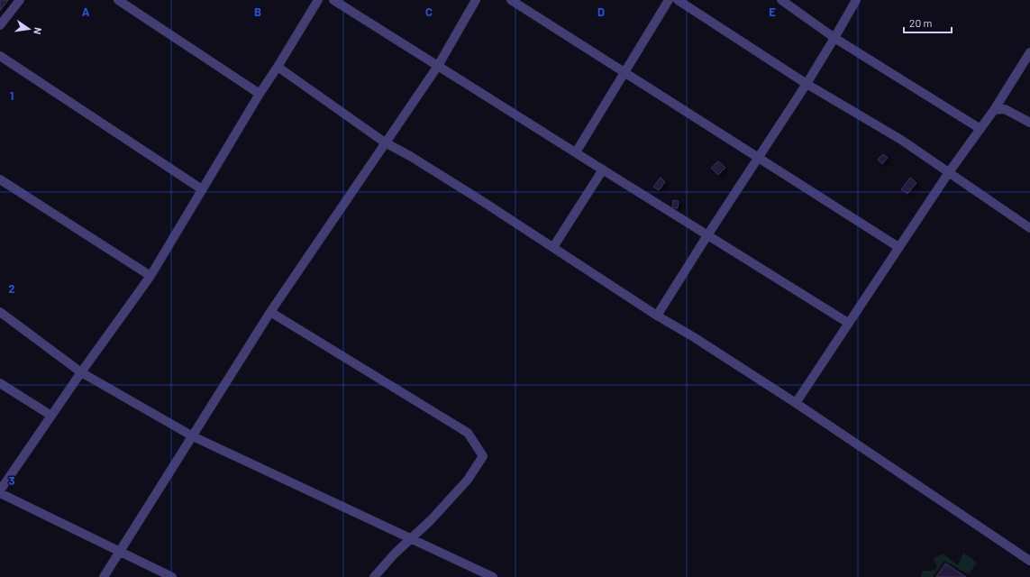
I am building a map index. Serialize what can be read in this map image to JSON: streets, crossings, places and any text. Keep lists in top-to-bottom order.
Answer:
{
  "scale_bar": "20 m",
  "north": "right",
  "grid": {
    "columns": [
      "A",
      "B",
      "C",
      "D",
      "E"
    ],
    "rows": ["1", "2", "3"]
  }
}
